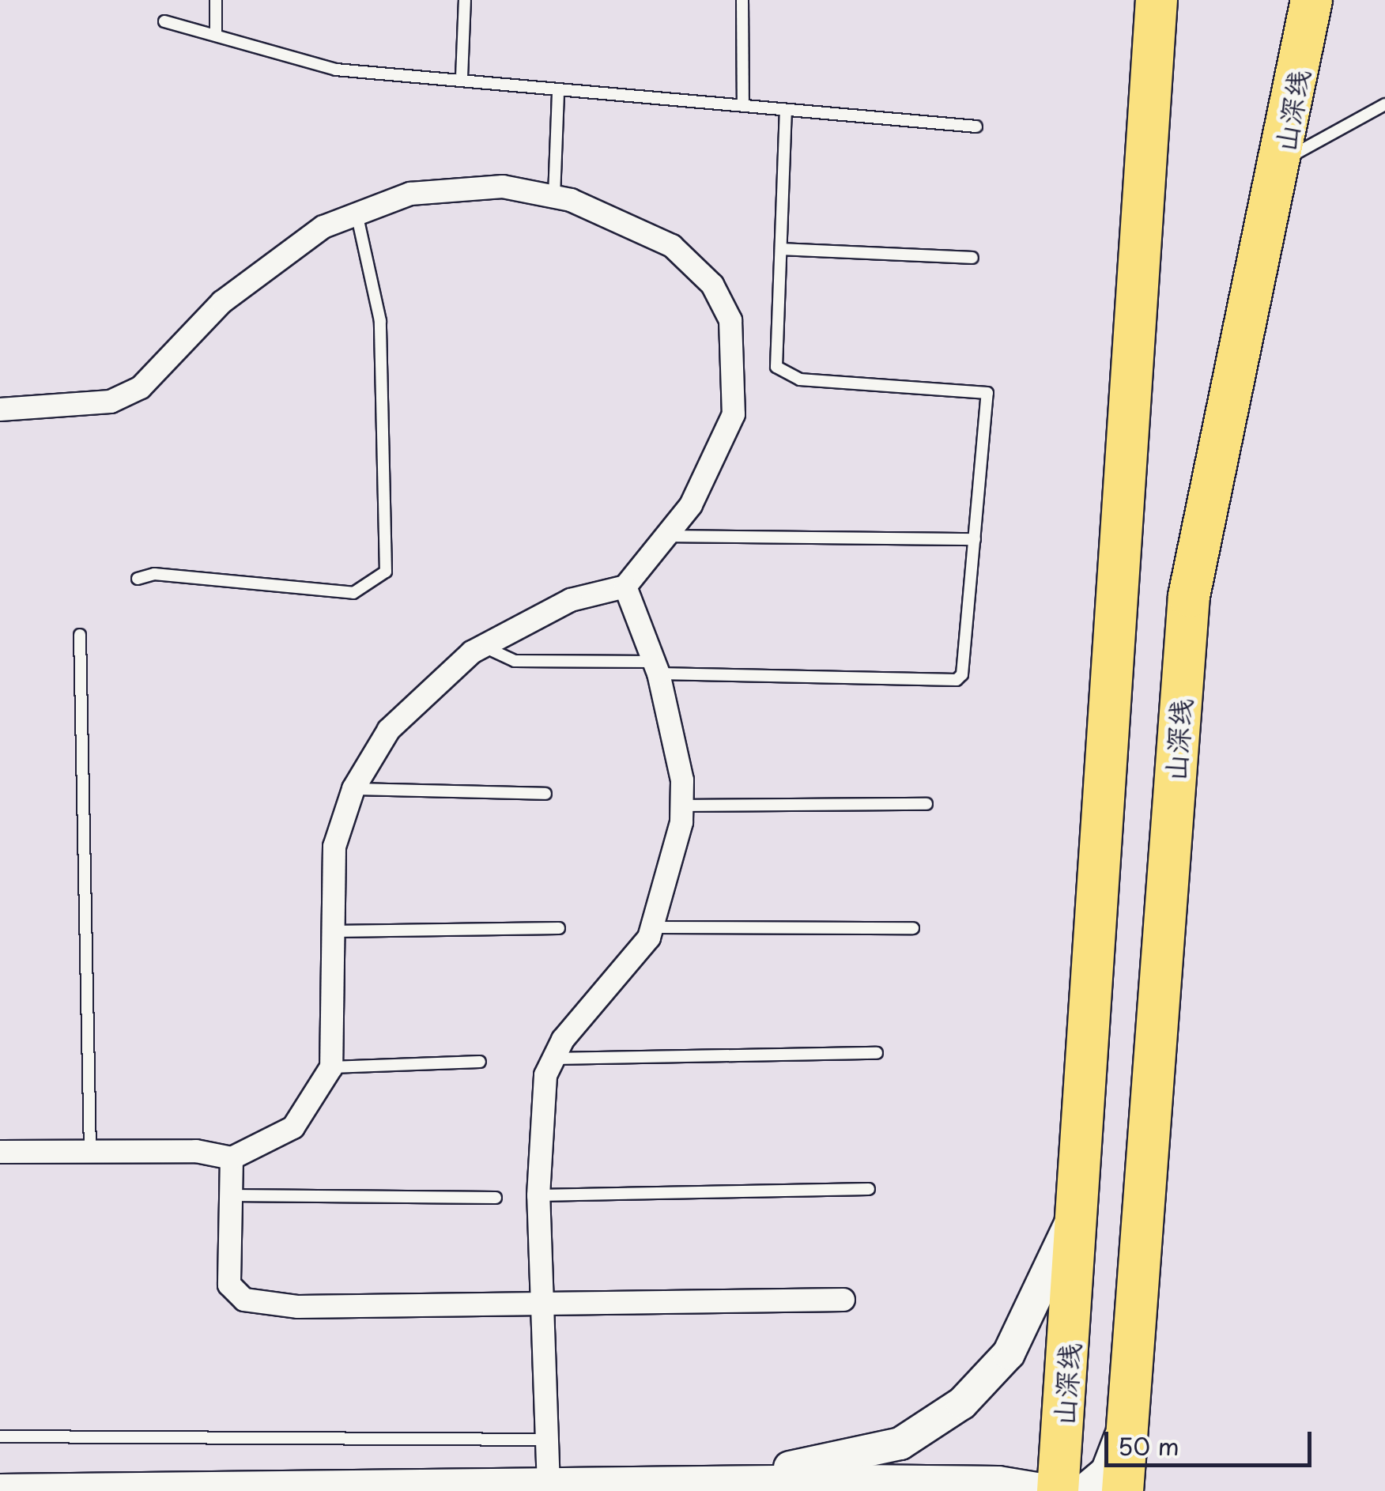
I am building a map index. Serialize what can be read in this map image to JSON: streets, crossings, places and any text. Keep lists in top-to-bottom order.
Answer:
{
  "streets": {
    "highway": ["山深线"]
  },
  "scale_bar": "50 m"
}
